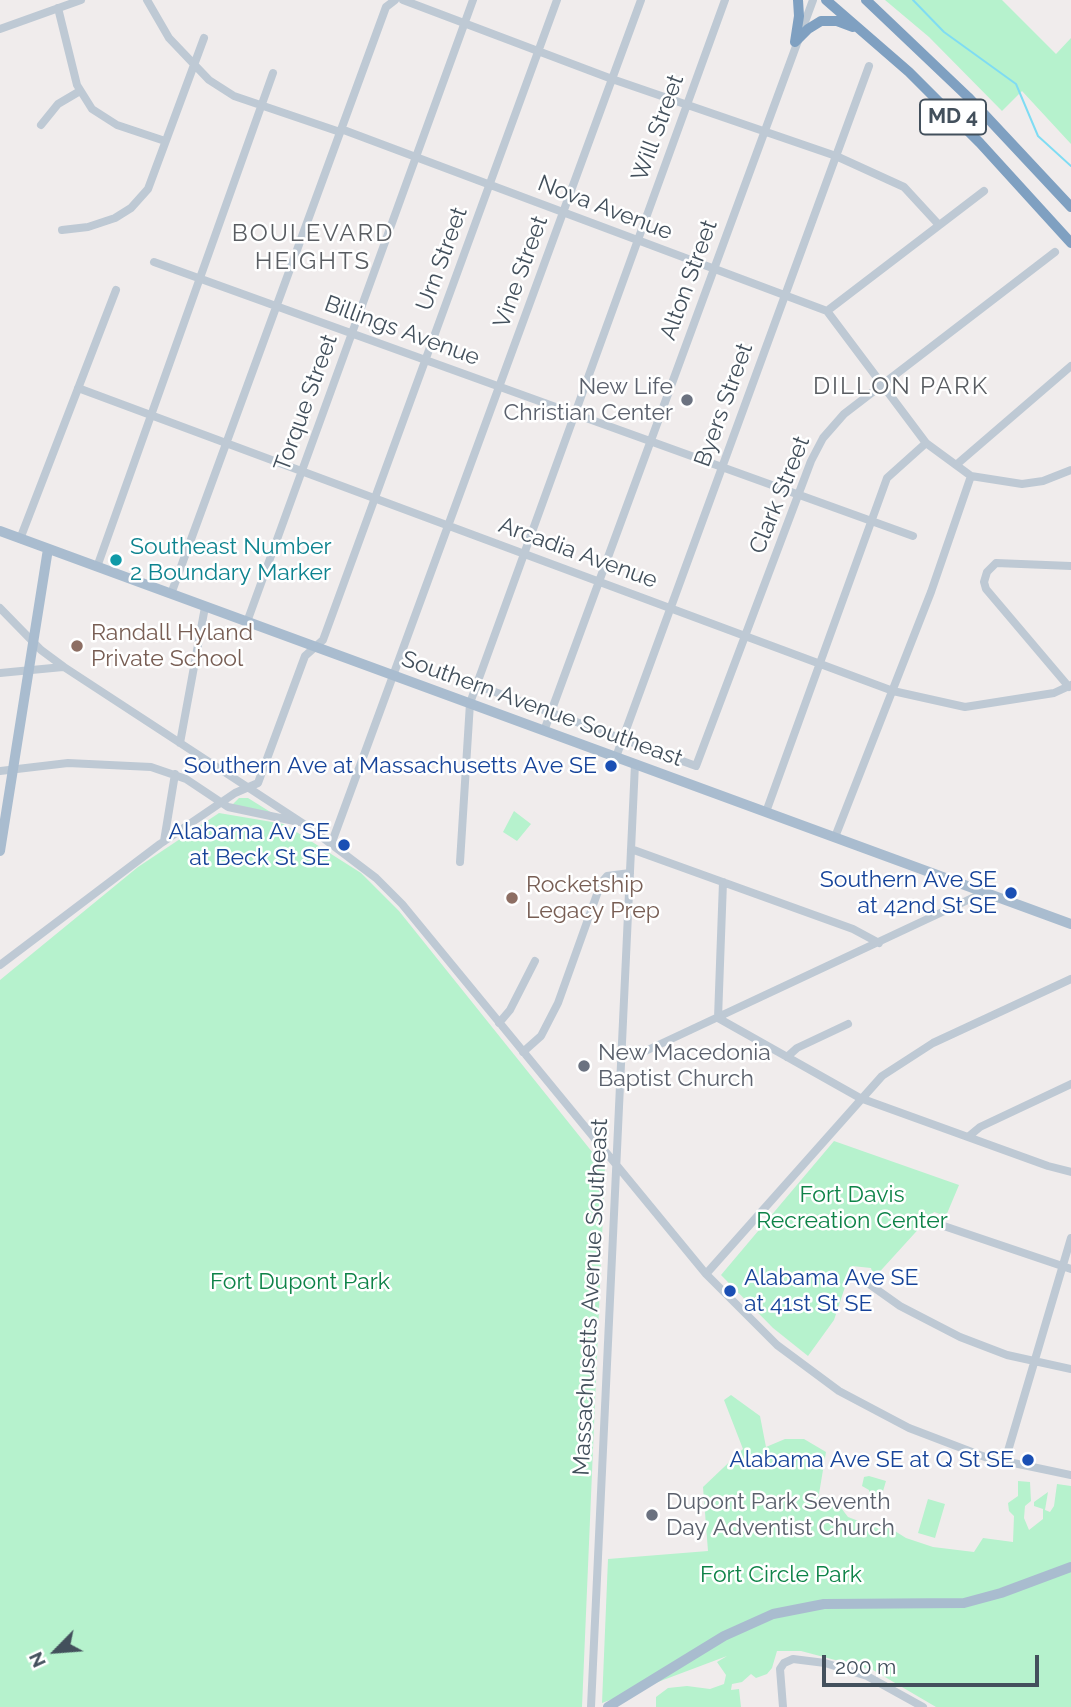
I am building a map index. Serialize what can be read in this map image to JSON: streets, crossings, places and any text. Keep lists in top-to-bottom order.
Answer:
{
  "streets": {
    "highway": ["MD 4"],
    "main road": ["Southern Avenue Southeast"],
    "street": [
      "Will Street",
      "Nova Avenue",
      "Urn Street",
      "Vine Street",
      "Alton Street",
      "Billings Avenue",
      "Torque Street",
      "Byers Street",
      "Clark Street",
      "Arcadia Avenue",
      "Massachusetts Avenue Southeast"
    ]
  },
  "crossings": [
    ["Will Street", "Nova Avenue"],
    ["Will Street", "Billings Avenue"],
    ["Will Street", "Arcadia Avenue"],
    ["Will Street", "Southern Avenue Southeast"],
    ["Nova Avenue", "Urn Street"],
    ["Nova Avenue", "Vine Street"],
    ["Nova Avenue", "Alton Street"],
    ["Nova Avenue", "Torque Street"],
    ["Nova Avenue", "Byers Street"],
    ["Urn Street", "Billings Avenue"],
    ["Urn Street", "Arcadia Avenue"],
    ["Urn Street", "Southern Avenue Southeast"],
    ["Vine Street", "Billings Avenue"],
    ["Vine Street", "Arcadia Avenue"],
    ["Vine Street", "Southern Avenue Southeast"],
    ["Alton Street", "Billings Avenue"],
    ["Alton Street", "Arcadia Avenue"],
    ["Alton Street", "Southern Avenue Southeast"],
    ["Billings Avenue", "Torque Street"],
    ["Billings Avenue", "Byers Street"],
    ["Billings Avenue", "Clark Street"],
    ["Torque Street", "Arcadia Avenue"],
    ["Torque Street", "Southern Avenue Southeast"],
    ["Byers Street", "Clark Street"],
    ["Byers Street", "Arcadia Avenue"],
    ["Byers Street", "Southern Avenue Southeast"],
    ["Clark Street", "Arcadia Avenue"],
    ["Southern Avenue Southeast", "Massachusetts Avenue Southeast"]
  ],
  "districts": ["BOULEVARD HEIGHTS", "DILLON PARK"],
  "parks": ["Fort Davis Recreation Center", "Fort Dupont Park", "Fort Circle Park"],
  "places": [
    "New Life Christian Center",
    "Southeast Number 2 Boundary Marker",
    "Randall Hyland Private School",
    "Southern Ave at Massachusetts Ave SE",
    "Alabama Av SE at Beck St SE",
    "Southern Ave SE at 42nd St SE",
    "Rocketship Legacy Prep",
    "New Macedonia Baptist Church",
    "Alabama Ave SE at 41st St SE",
    "Alabama Ave SE at Q St SE",
    "Dupont Park Seventh Day Adventist Church"
  ],
  "scale_bar": "200 m",
  "north": "bottom left"
}
